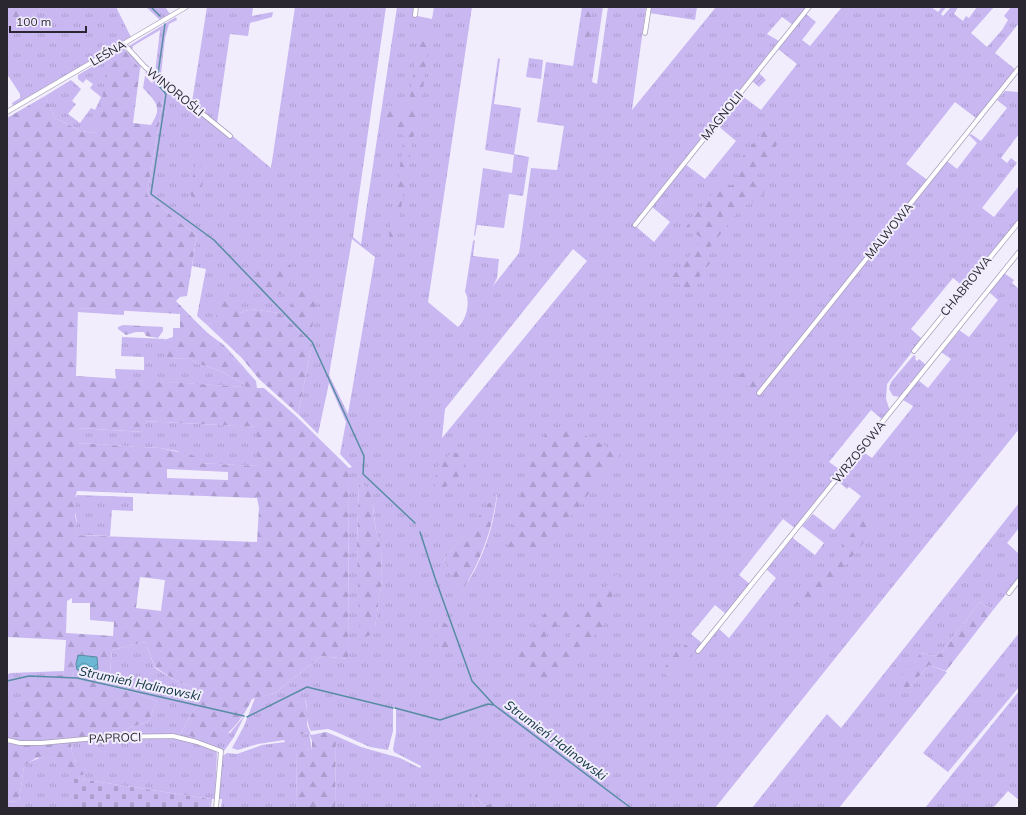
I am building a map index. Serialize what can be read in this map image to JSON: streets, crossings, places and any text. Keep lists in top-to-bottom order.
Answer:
{
  "streets": {
    "street": [
      "LEŚNA",
      "WINOROŚLI",
      "MAGNOLII",
      "MALWOWA",
      "CHABROWA",
      "WRZOSOWA",
      "PAPROCI"
    ]
  },
  "crossings": [
    ["LEŚNA", "WINOROŚLI"]
  ],
  "water": ["Strumień Halinowski"],
  "scale_bar": "100 m"
}
